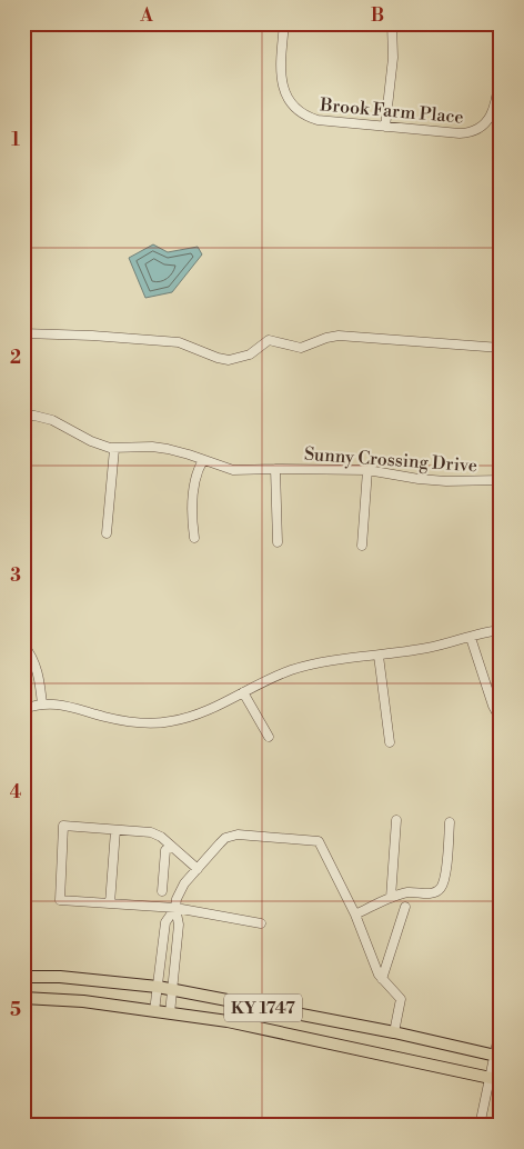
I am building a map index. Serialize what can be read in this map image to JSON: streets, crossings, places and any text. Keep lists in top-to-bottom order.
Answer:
{
  "streets": {
    "main road": ["KY 1747"],
    "street": ["Brook Farm Place", "Sunny Crossing Drive"]
  },
  "grid": {
    "columns": ["A", "B"],
    "rows": [
      "1",
      "2",
      "3",
      "4",
      "5"
    ]
  }
}
